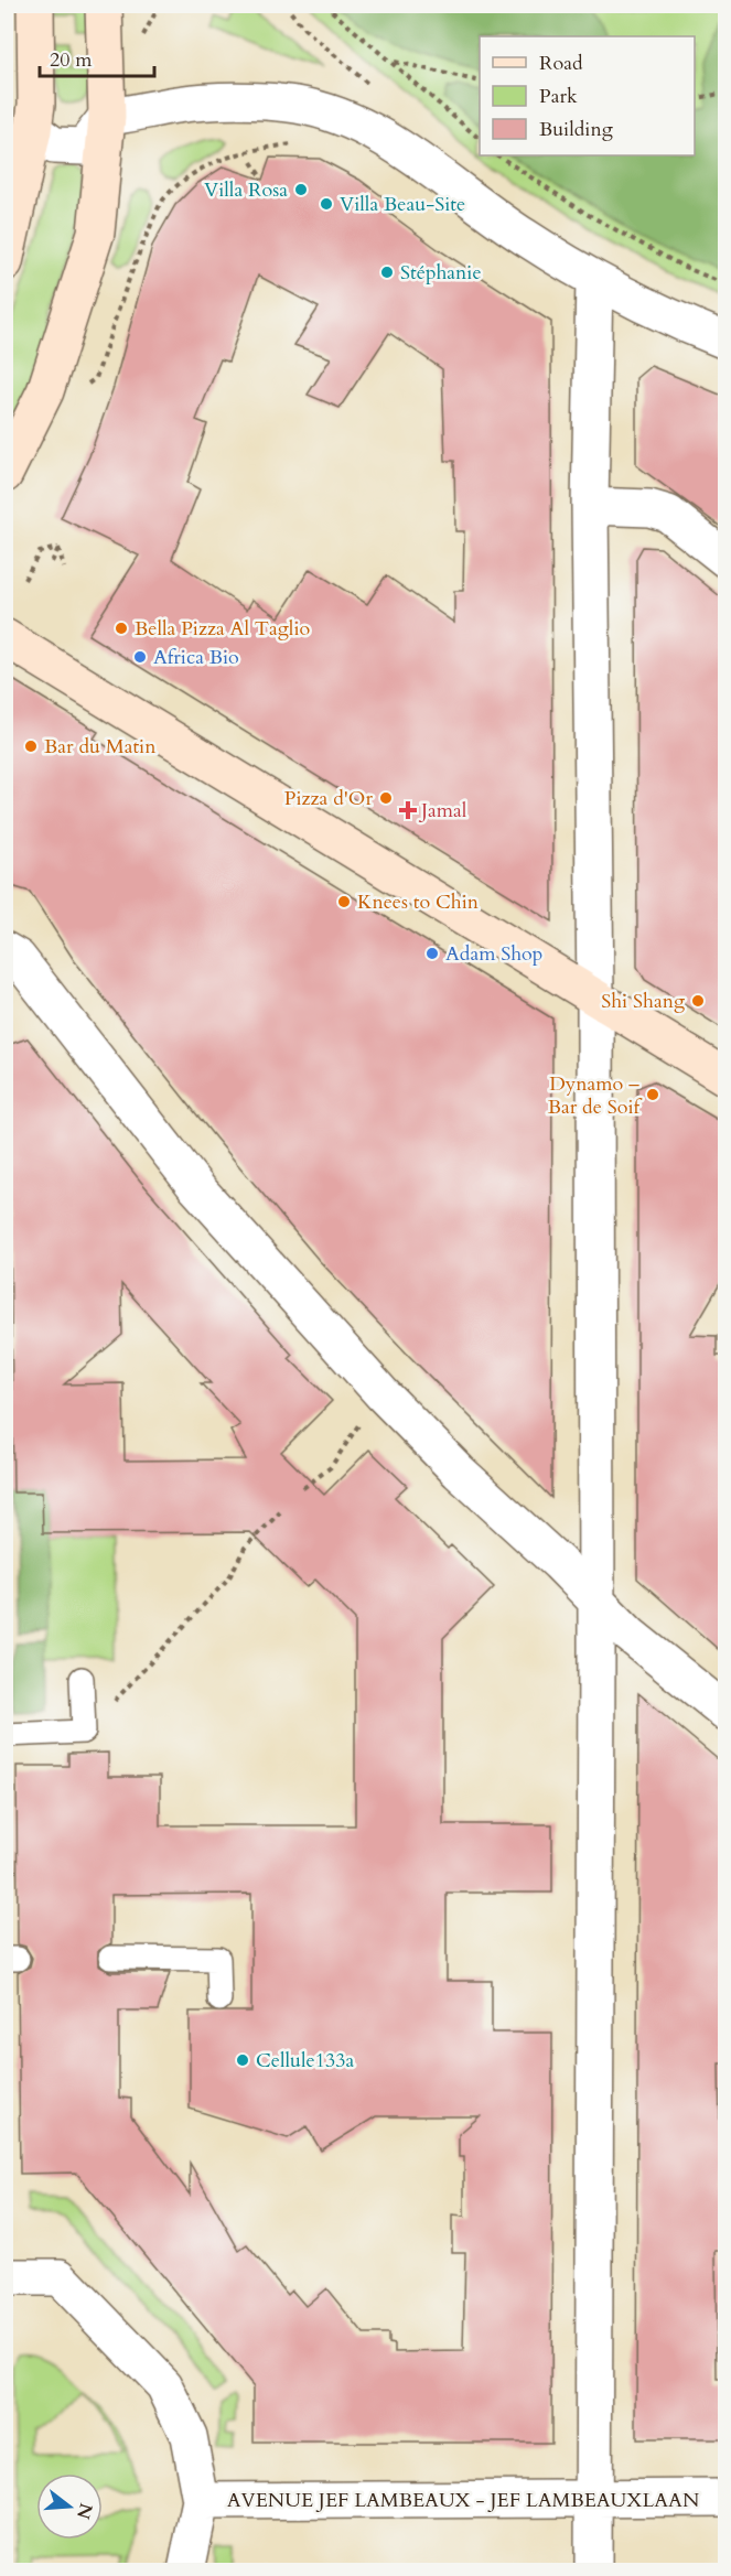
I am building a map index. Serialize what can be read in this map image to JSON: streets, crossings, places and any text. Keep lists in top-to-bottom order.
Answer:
{
  "streets": {
    "street": ["AVENUE JEF LAMBEAUX - JEF LAMBEAUXLAAN"]
  },
  "places": {
    "other": [
      "Villa Rosa",
      "Villa Beau-Site",
      "Stéphanie",
      "Bella Pizza Al Taglio",
      "Africa Bio",
      "Bar du Matin",
      "Pizza d'Or",
      "Knees to Chin",
      "Adam Shop",
      "Shi Shang",
      "Dynamo – Bar de Soif",
      "Cellule133a"
    ],
    "health": ["Jamal"]
  },
  "legend": ["Road", "Park", "Building"],
  "scale_bar": "20 m",
  "north": "right"
}
